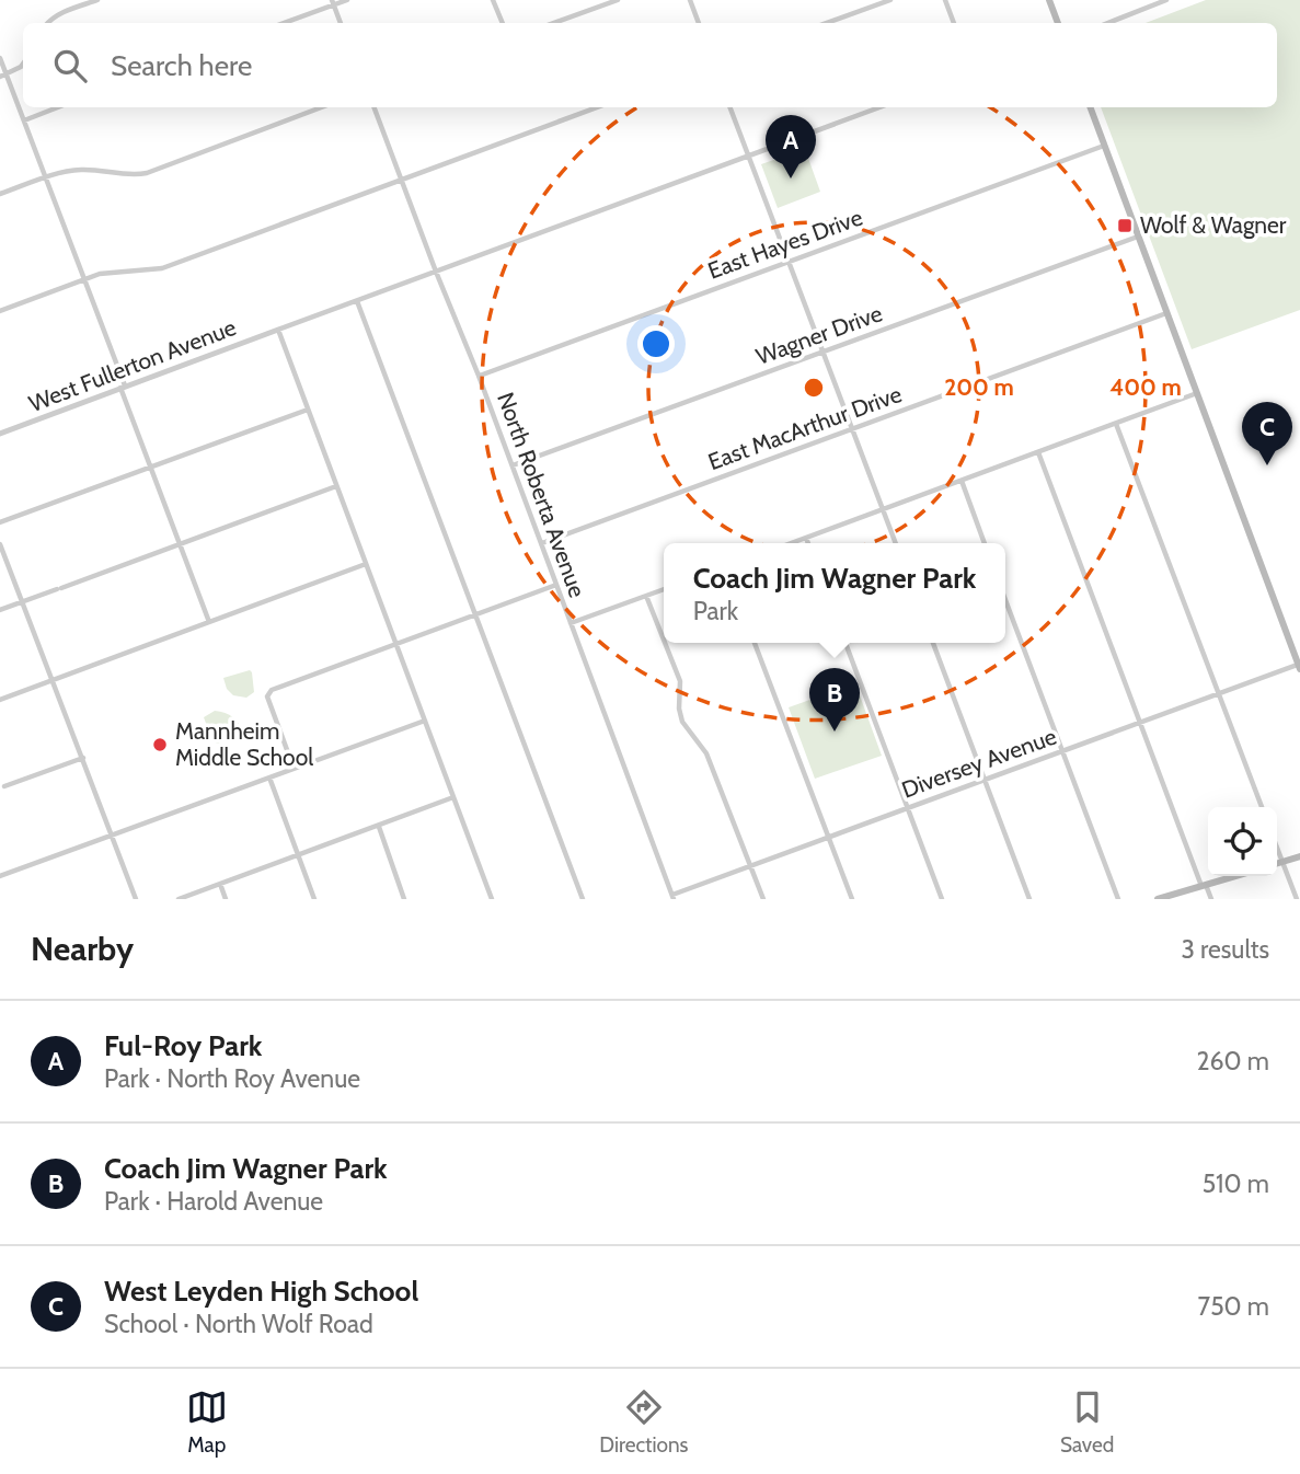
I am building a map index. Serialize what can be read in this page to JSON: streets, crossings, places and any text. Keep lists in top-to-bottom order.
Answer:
{
  "streets": {
    "street": [
      "East Hayes Drive",
      "Wagner Drive",
      "West Fullerton Avenue",
      "East MacArthur Drive",
      "North Roberta Avenue",
      "Diversey Avenue"
    ]
  },
  "crossings": [
    ["East Hayes Drive", "North Roberta Avenue"],
    ["Wagner Drive", "North Roberta Avenue"],
    ["East MacArthur Drive", "North Roberta Avenue"],
    ["North Roberta Avenue", "Diversey Avenue"]
  ],
  "places": {
    "transit": ["Wolf & Wagner"],
    "other": ["Mannheim Middle School"]
  },
  "page": {
    "search": "Search here",
    "pins": ["A", "C", "B"],
    "popup": ["Coach Jim Wagner Park", "Park"],
    "heading": ["Nearby", "3 results"],
    "list": [
      {
        "mark": "A",
        "name": "Ful-Roy Park",
        "note": "Park · North Roy Avenue",
        "value": "260 m"
      },
      {
        "mark": "B",
        "name": "Coach Jim Wagner Park",
        "note": "Park · Harold Avenue",
        "value": "510 m"
      },
      {
        "mark": "C",
        "name": "West Leyden High School",
        "note": "School · North Wolf Road",
        "value": "750 m"
      }
    ],
    "nav": ["Map", "Directions", "Saved"]
  },
  "rings": ["200 m", "400 m"]
}
